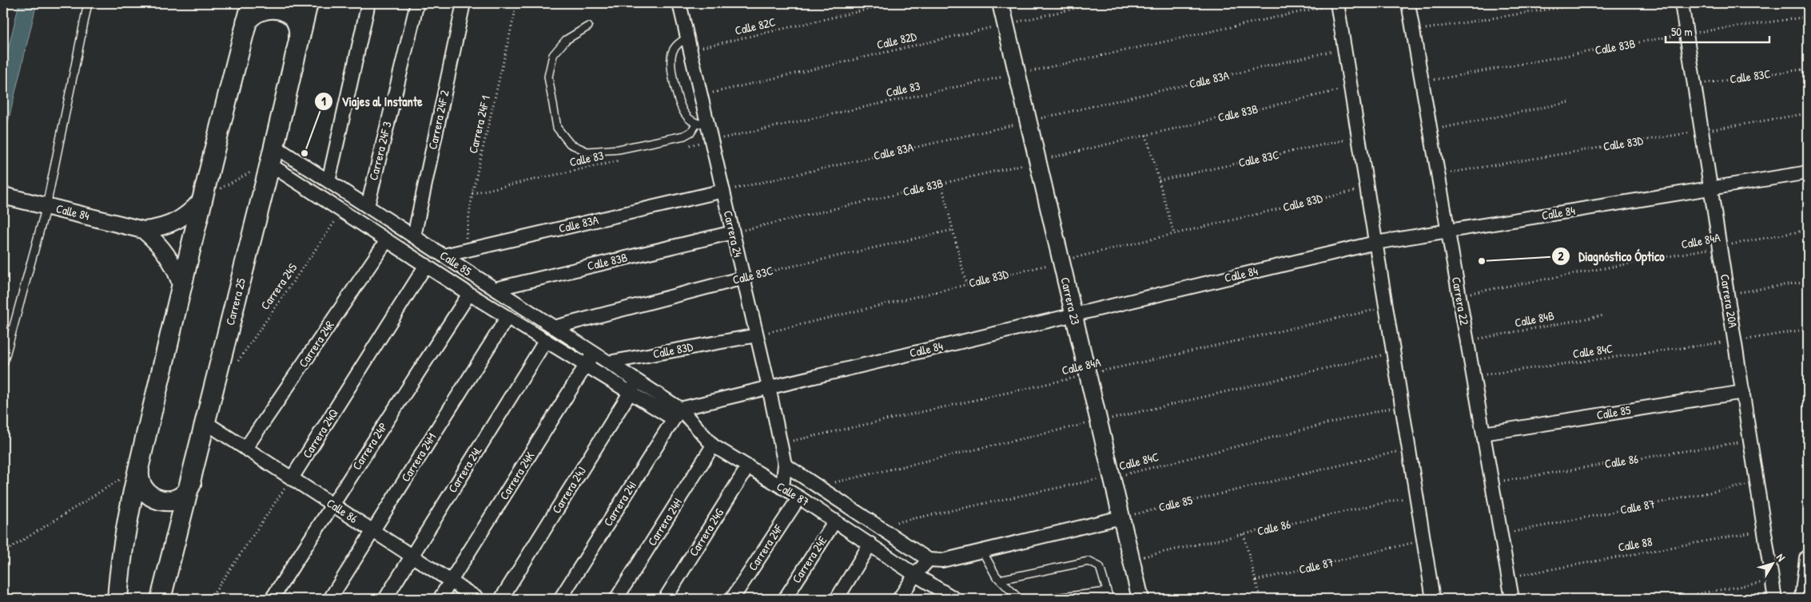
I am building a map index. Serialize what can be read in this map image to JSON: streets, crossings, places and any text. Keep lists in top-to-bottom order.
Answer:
{
  "streets": {
    "main road": ["Carrera 25"],
    "street": [
      "Calle 83B",
      "Calle 83C",
      "Calle 83A",
      "Carrera 24F 2",
      "Calle 83D",
      "Carrera 24F 3",
      "Calle 84",
      "Carrera 24",
      "Calle 85",
      "Carrera 23",
      "Carrera 22",
      "Carrera 20A",
      "Carrera 24R",
      "Carrera 24Q",
      "Carrera 24P",
      "Carrera 24M",
      "Calle 86",
      "Carrera 24L",
      "Carrera 24K",
      "Carrera 24J",
      "Calle 87",
      "Carrera 24I",
      "Carrera 24H",
      "Carrera 24G",
      "Carrera 24F",
      "Carrera 24E"
    ],
    "path": [
      "Calle 82C",
      "Calle 82D",
      "Calle 83",
      "Carrera 24F 1",
      "Calle 84A",
      "Carrera 24S",
      "Calle 84B",
      "Calle 84C",
      "Calle 88"
    ]
  },
  "crossings": [
    ["Calle 82C", "Carrera 24"],
    ["Calle 82D", "Carrera 24"],
    ["Calle 82D", "Carrera 23"],
    ["Calle 83B", "Carrera 24"],
    ["Calle 83B", "Calle 85"],
    ["Calle 83B", "Carrera 23"],
    ["Calle 83B", "Carrera 22"],
    ["Calle 83B", "Carrera 20A"],
    ["Calle 83C", "Carrera 24"],
    ["Calle 83C", "Calle 85"],
    ["Calle 83C", "Carrera 20A"],
    ["Calle 83A", "Carrera 24F 1"],
    ["Calle 83A", "Carrera 24"],
    ["Calle 83A", "Calle 85"],
    ["Calle 83A", "Carrera 23"],
    ["Calle 83", "Carrera 24F 1"],
    ["Calle 83", "Carrera 24"],
    ["Calle 83", "Carrera 23"],
    ["Carrera 24F 2", "Calle 85"],
    ["Calle 83D", "Carrera 24"],
    ["Calle 83D", "Calle 85"],
    ["Calle 83D", "Carrera 23"],
    ["Calle 83D", "Carrera 22"],
    ["Calle 83D", "Carrera 20A"],
    ["Carrera 24F 3", "Calle 85"],
    ["Calle 84", "Carrera 24"],
    ["Calle 84", "Carrera 23"],
    ["Calle 84", "Carrera 22"],
    ["Calle 84", "Carrera 20A"],
    ["Calle 84", "Calle 87"],
    ["Calle 84", "Carrera 24I"],
    ["Carrera 24", "Calle 84A"],
    ["Carrera 24", "Calle 87"],
    ["Calle 84A", "Carrera 23"],
    ["Calle 84A", "Carrera 20A"],
    ["Calle 85", "Carrera 23"],
    ["Calle 85", "Carrera 22"],
    ["Calle 85", "Carrera 20A"],
    ["Calle 85", "Carrera 25"],
    ["Calle 85", "Carrera 24K"],
    ["Calle 85", "Carrera 24J"],
    ["Calle 85", "Calle 87"],
    ["Carrera 23", "Calle 84C"],
    ["Carrera 23", "Calle 86"],
    ["Carrera 22", "Calle 84B"],
    ["Carrera 22", "Calle 84C"],
    ["Carrera 22", "Calle 86"],
    ["Carrera 22", "Calle 88"],
    ["Carrera 20A", "Calle 86"],
    ["Carrera 20A", "Calle 87"],
    ["Carrera 20A", "Calle 88"],
    ["Carrera 25", "Calle 86"],
    ["Carrera 24R", "Calle 86"],
    ["Carrera 24Q", "Calle 86"],
    ["Carrera 24P", "Calle 86"],
    ["Carrera 24M", "Calle 86"],
    ["Calle 86", "Carrera 24L"],
    ["Calle 86", "Carrera 24K"],
    ["Carrera 24J", "Calle 87"],
    ["Calle 87", "Carrera 24I"],
    ["Calle 87", "Carrera 24H"],
    ["Calle 87", "Carrera 24G"],
    ["Calle 87", "Carrera 24F"],
    ["Calle 87", "Carrera 24E"]
  ],
  "places": ["Viajes al Instante", "Diagnóstico Óptico"],
  "scale_bar": "50 m",
  "north": "top right"
}
